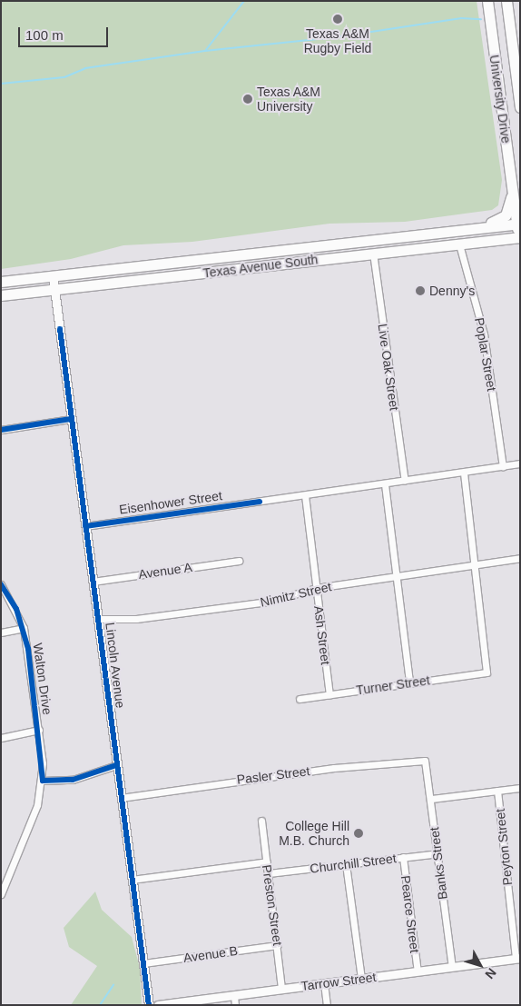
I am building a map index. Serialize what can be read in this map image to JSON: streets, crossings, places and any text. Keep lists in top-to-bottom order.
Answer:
{
  "streets": {
    "main road": ["University Drive", "Texas Avenue South"],
    "street": [
      "Poplar Street",
      "Live Oak Street",
      "Eisenhower Street",
      "Avenue A",
      "Nimitz Street",
      "Ash Street",
      "Lincoln Avenue",
      "Walton Drive",
      "Turner Street",
      "Pasler Street",
      "Peyton Street",
      "Churchill Street",
      "Banks Street",
      "Preston Street",
      "Pearce Street",
      "Avenue B",
      "Tarrow Street"
    ]
  },
  "crossings": [
    ["University Drive", "Texas Avenue South"],
    ["Texas Avenue South", "Poplar Street"],
    ["Texas Avenue South", "Live Oak Street"],
    ["Texas Avenue South", "Lincoln Avenue"],
    ["Poplar Street", "Eisenhower Street"],
    ["Live Oak Street", "Eisenhower Street"],
    ["Eisenhower Street", "Ash Street"],
    ["Eisenhower Street", "Lincoln Avenue"],
    ["Avenue A", "Lincoln Avenue"],
    ["Nimitz Street", "Ash Street"],
    ["Nimitz Street", "Lincoln Avenue"],
    ["Nimitz Street", "Turner Street"],
    ["Ash Street", "Turner Street"],
    ["Lincoln Avenue", "Pasler Street"],
    ["Lincoln Avenue", "Avenue B"],
    ["Pasler Street", "Banks Street"],
    ["Peyton Street", "Tarrow Street"],
    ["Churchill Street", "Banks Street"],
    ["Churchill Street", "Preston Street"],
    ["Churchill Street", "Pearce Street"],
    ["Banks Street", "Tarrow Street"],
    ["Preston Street", "Avenue B"],
    ["Preston Street", "Tarrow Street"],
    ["Pearce Street", "Tarrow Street"]
  ],
  "places": [
    "Texas A&M Rugby Field",
    "Texas A&M University",
    "Denny's",
    "College Hill M.B. Church"
  ],
  "scale_bar": "100 m",
  "north": "bottom right"
}
